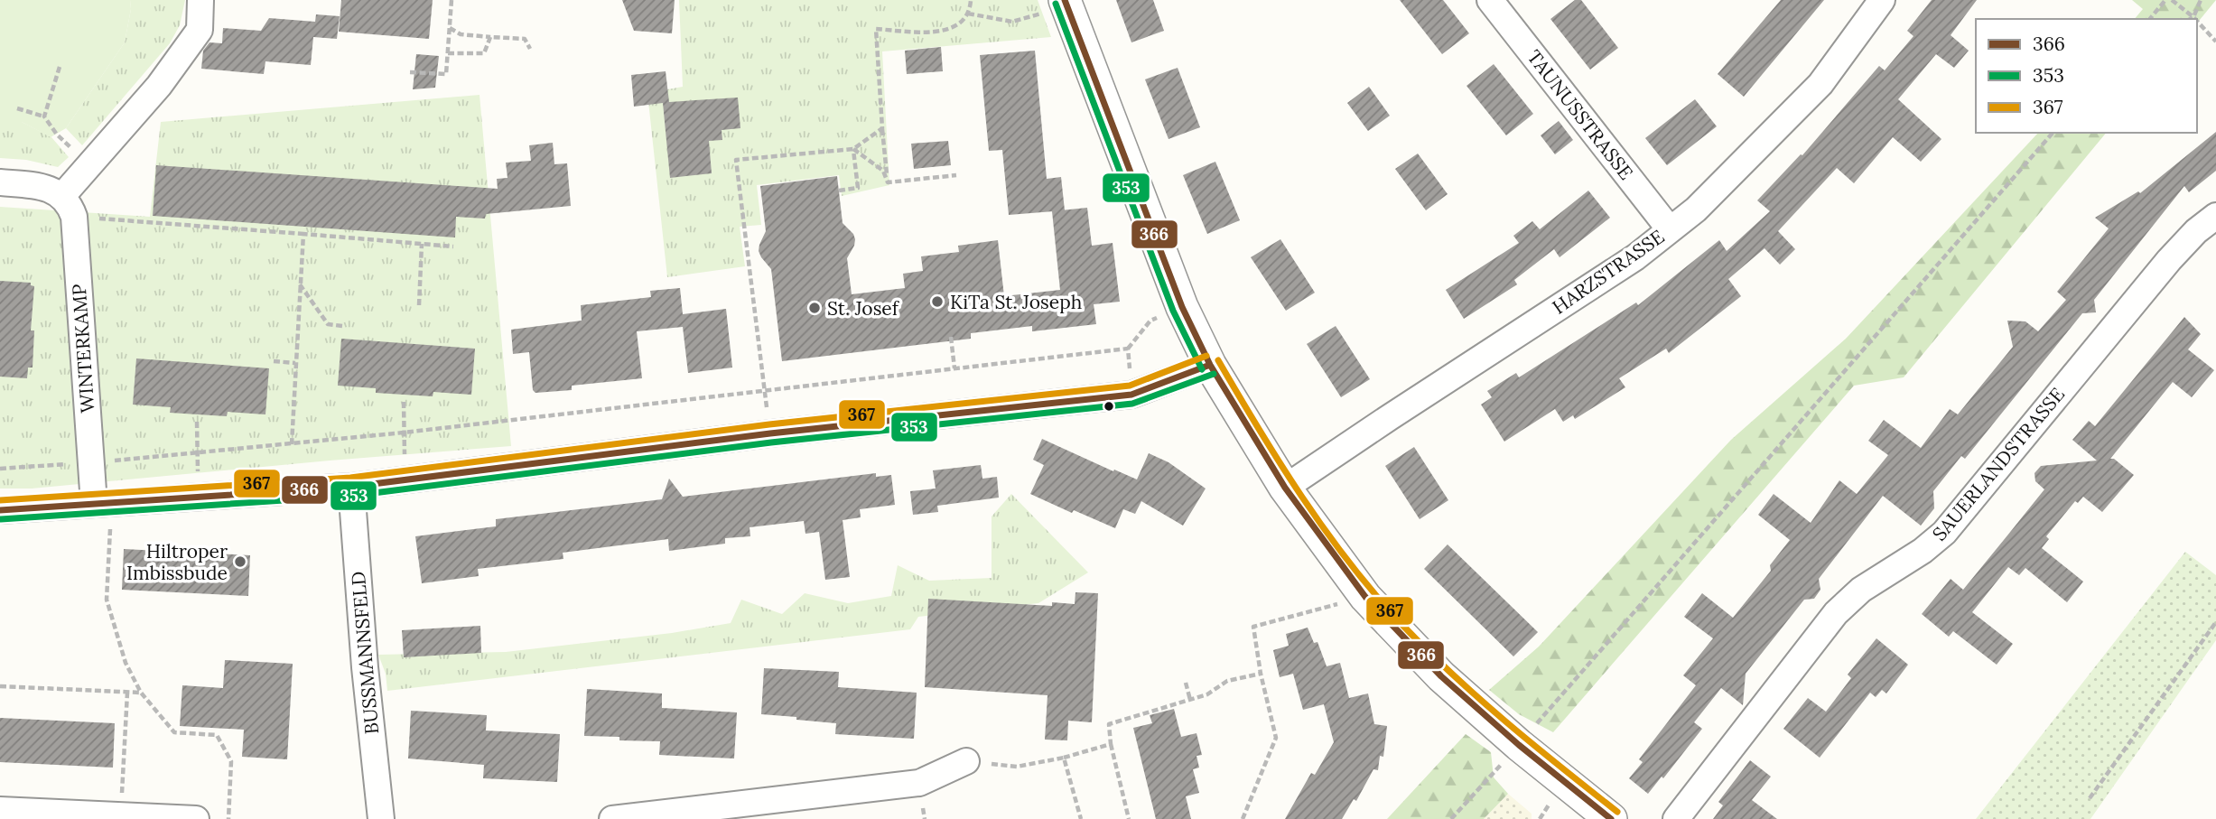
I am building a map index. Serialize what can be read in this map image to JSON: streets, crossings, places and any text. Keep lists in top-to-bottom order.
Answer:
{
  "streets": {
    "street": [
      "TAUNUSSTRASSE",
      "HARZSTRASSE",
      "WINTERKAMP",
      "SAUERLANDSTRASSE",
      "BUSSMANNSFELD"
    ]
  },
  "crossings": [
    ["TAUNUSSTRASSE", "HARZSTRASSE"]
  ],
  "places": ["KiTa St. Joseph", "St. Josef", "Hiltroper Imbissbude"],
  "lines": ["transit line 366", "transit line 353", "transit line 367"],
  "legend": ["366", "353", "367"]
}
